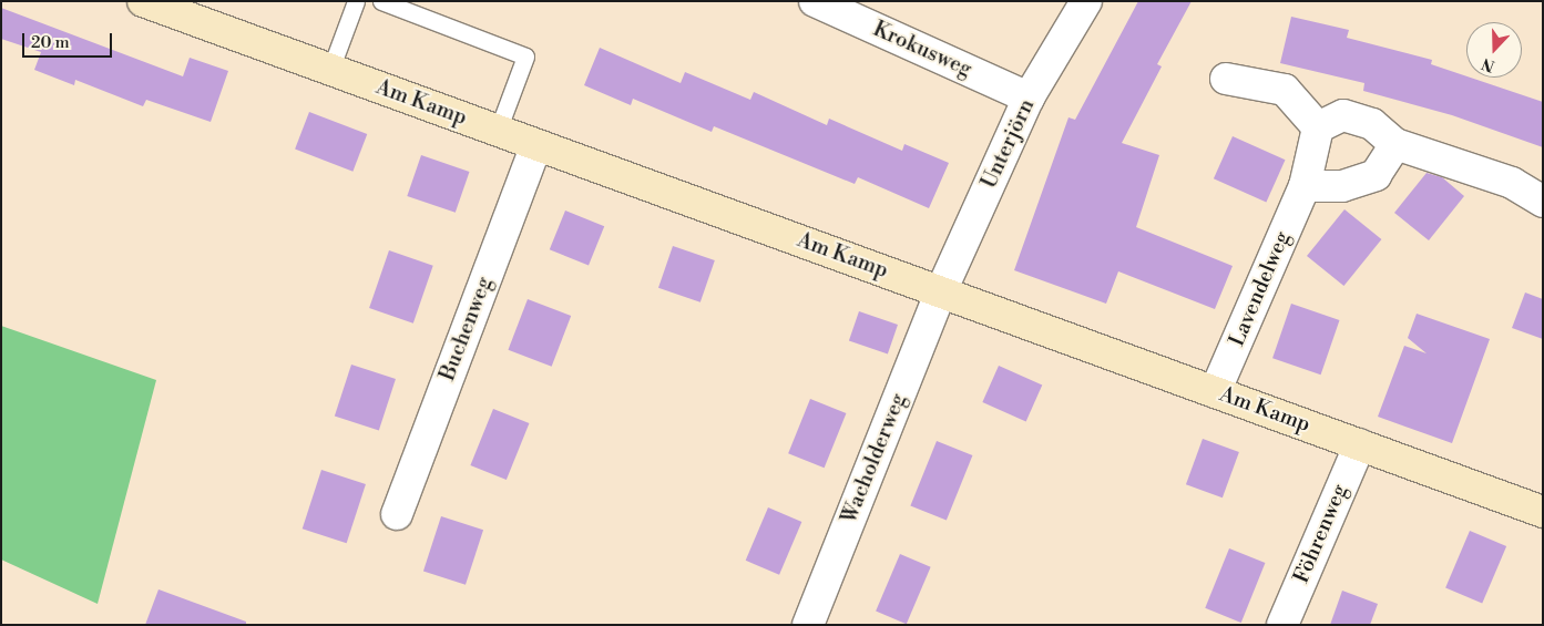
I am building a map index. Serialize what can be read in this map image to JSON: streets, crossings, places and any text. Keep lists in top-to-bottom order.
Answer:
{
  "streets": {
    "street": [
      "Krokusweg",
      "Am Kamp",
      "Unterjörn",
      "Lavendelweg",
      "Buchenweg",
      "Wacholderweg",
      "Föhrenweg"
    ]
  },
  "crossings": [
    ["Krokusweg", "Unterjörn"],
    ["Am Kamp", "Unterjörn"],
    ["Am Kamp", "Lavendelweg"],
    ["Am Kamp", "Buchenweg"],
    ["Am Kamp", "Wacholderweg"],
    ["Am Kamp", "Föhrenweg"],
    ["Unterjörn", "Wacholderweg"]
  ],
  "scale_bar": "20 m",
  "north": "bottom"
}
